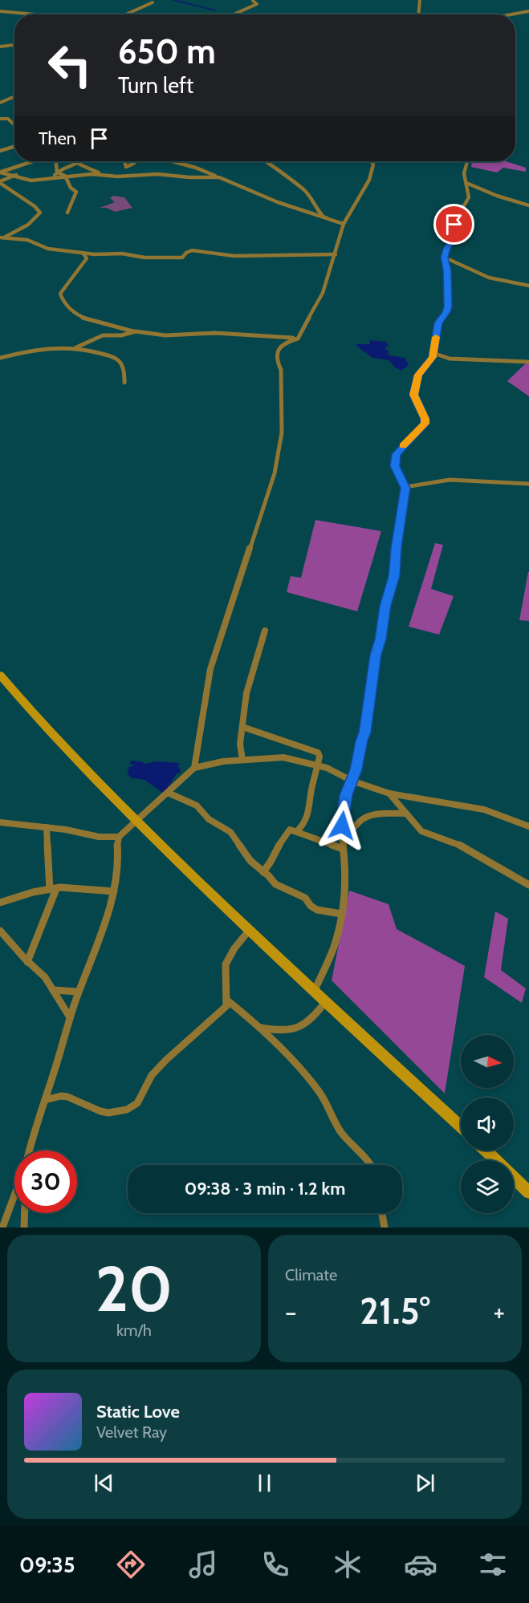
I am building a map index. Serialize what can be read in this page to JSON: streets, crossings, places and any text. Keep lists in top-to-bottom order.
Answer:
{
  "north": "right",
  "page": {
    "turn": ["650 m", "Turn left"],
    "then": "Then",
    "limit": "30",
    "trip": "09:38 · 3 min · 1.2 km",
    "tile": [
      ["20", "km/h"],
      "Climate"
    ],
    "heat": ["−", "21.5°", "+"],
    "song": ["Static Love", "Velvet Ray"],
    "tabs": "09:35"
  }
}
